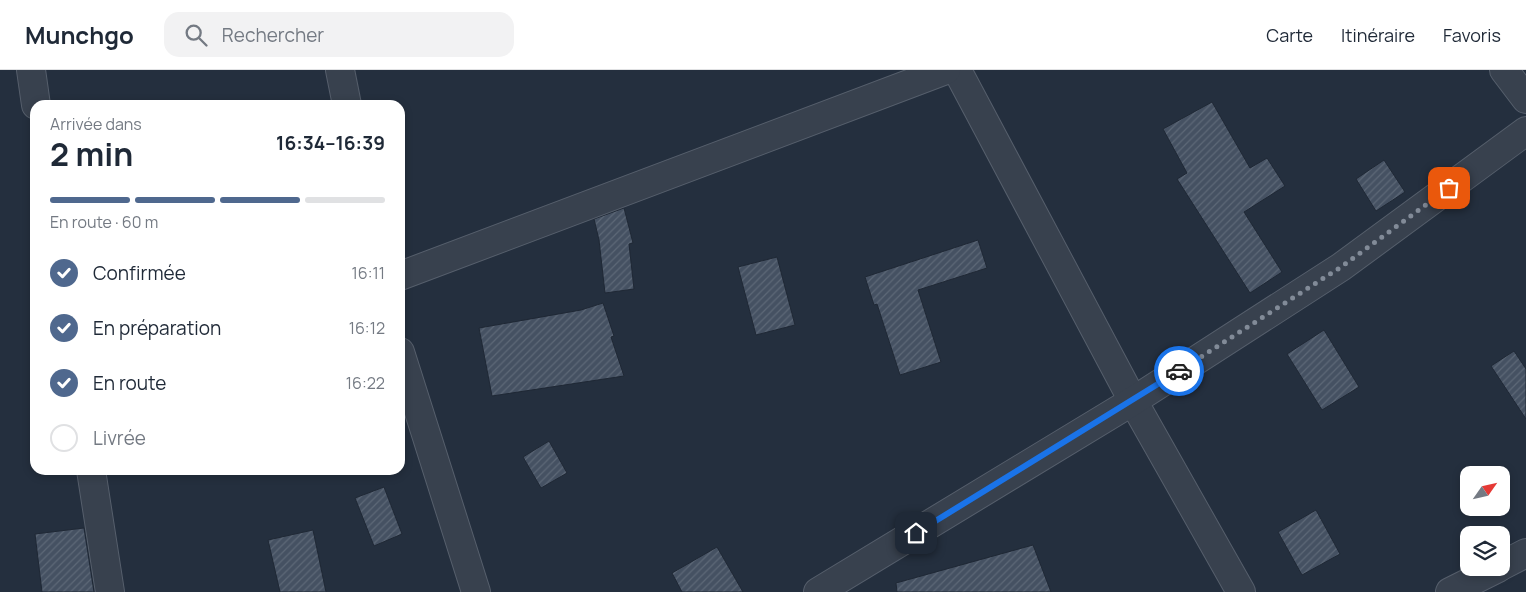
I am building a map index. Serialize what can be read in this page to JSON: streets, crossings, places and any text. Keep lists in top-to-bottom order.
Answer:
{
  "north": "top right",
  "page": {
    "header": "Munchgo",
    "search": "Rechercher",
    "nav": ["Carte", "Itinéraire", "Favoris"],
    "heading": ["2 min", "Arrivée dans", "16:34–16:39"],
    "bar": "En route · 60 m",
    "list": [
      ["Confirmée", "16:11"],
      ["En préparation", "16:12"],
      ["En route", "16:22"],
      "Livrée"
    ]
  }
}
